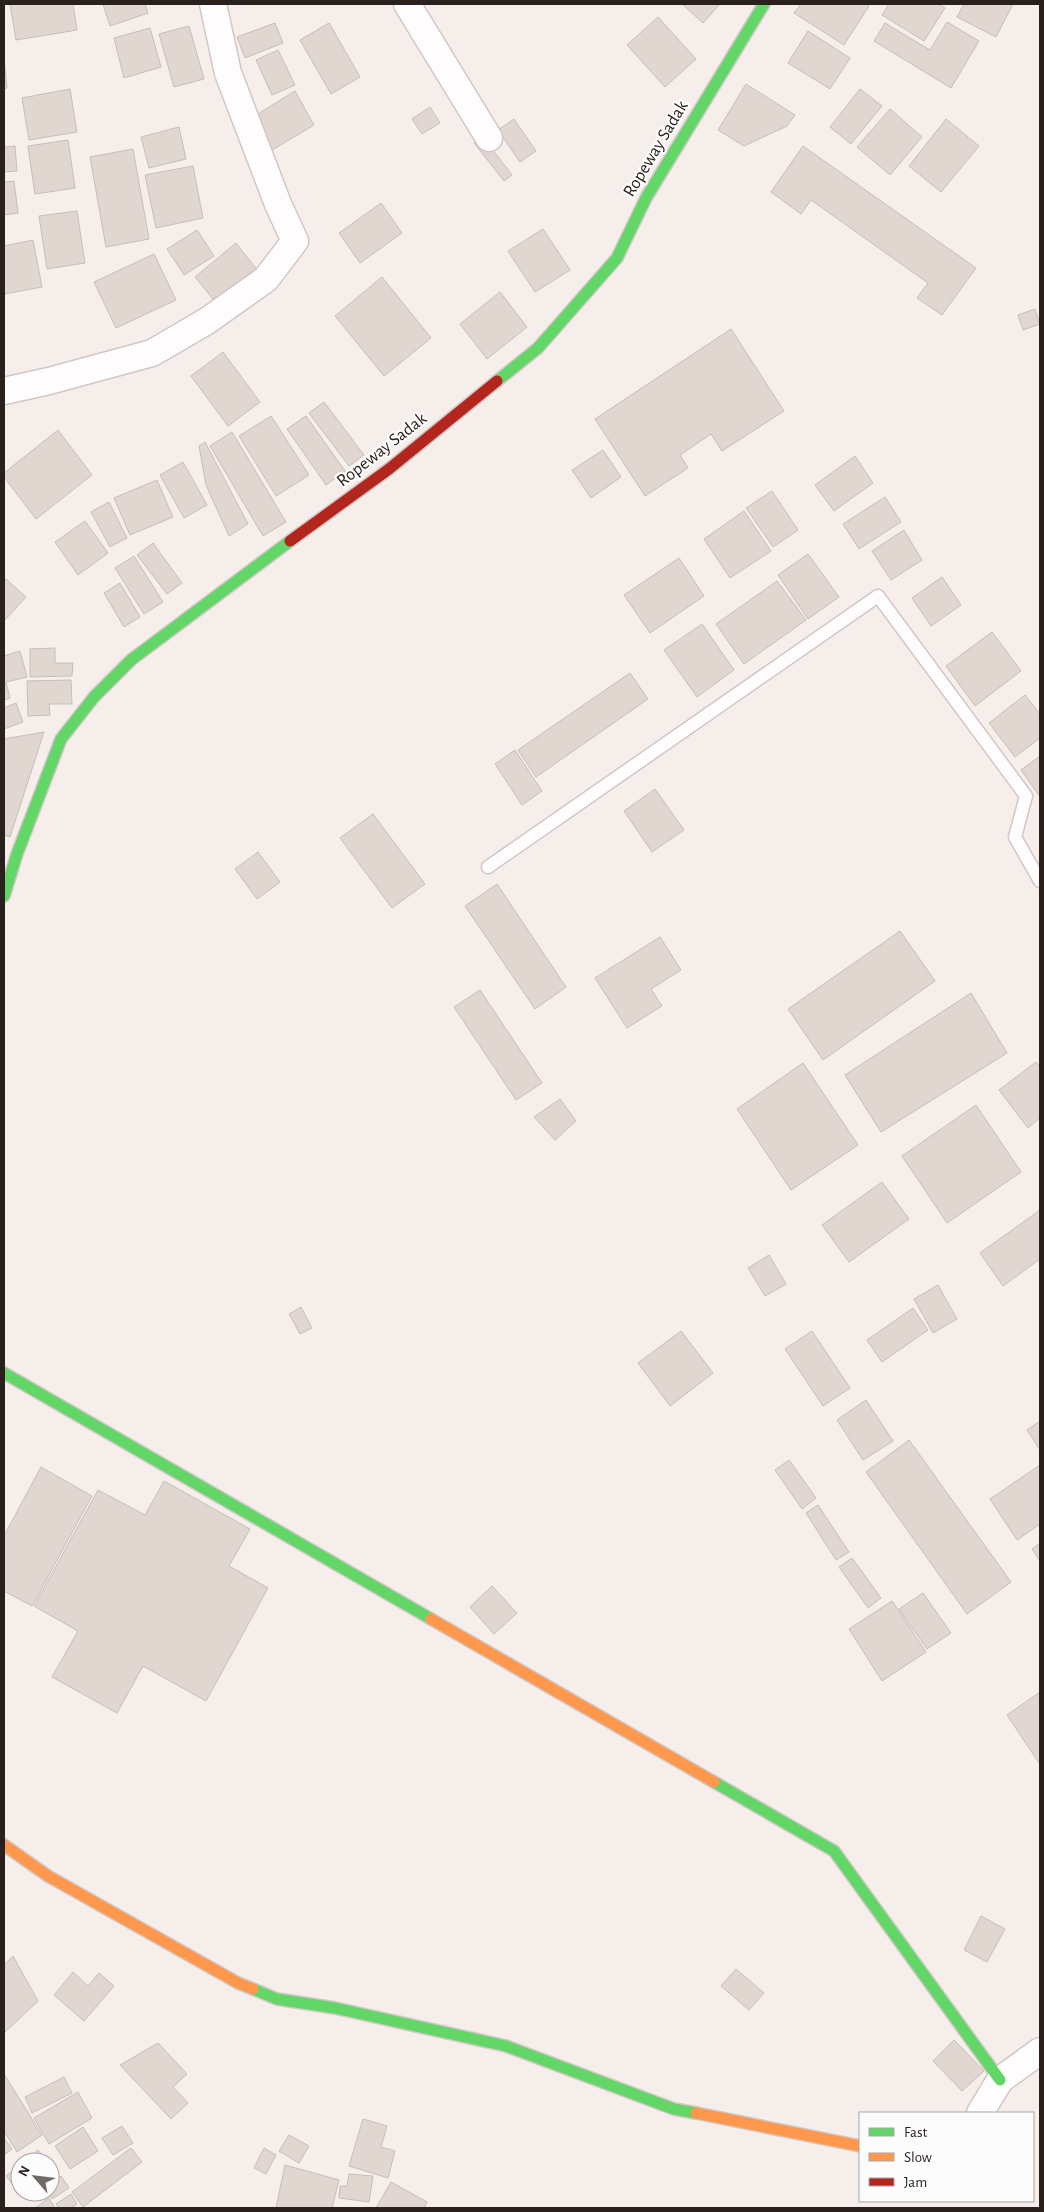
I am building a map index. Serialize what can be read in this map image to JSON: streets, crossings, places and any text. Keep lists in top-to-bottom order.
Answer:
{
  "streets": {
    "street": ["Ropeway Sadak"]
  },
  "legend": ["Fast", "Slow", "Jam"],
  "north": "top left"
}
